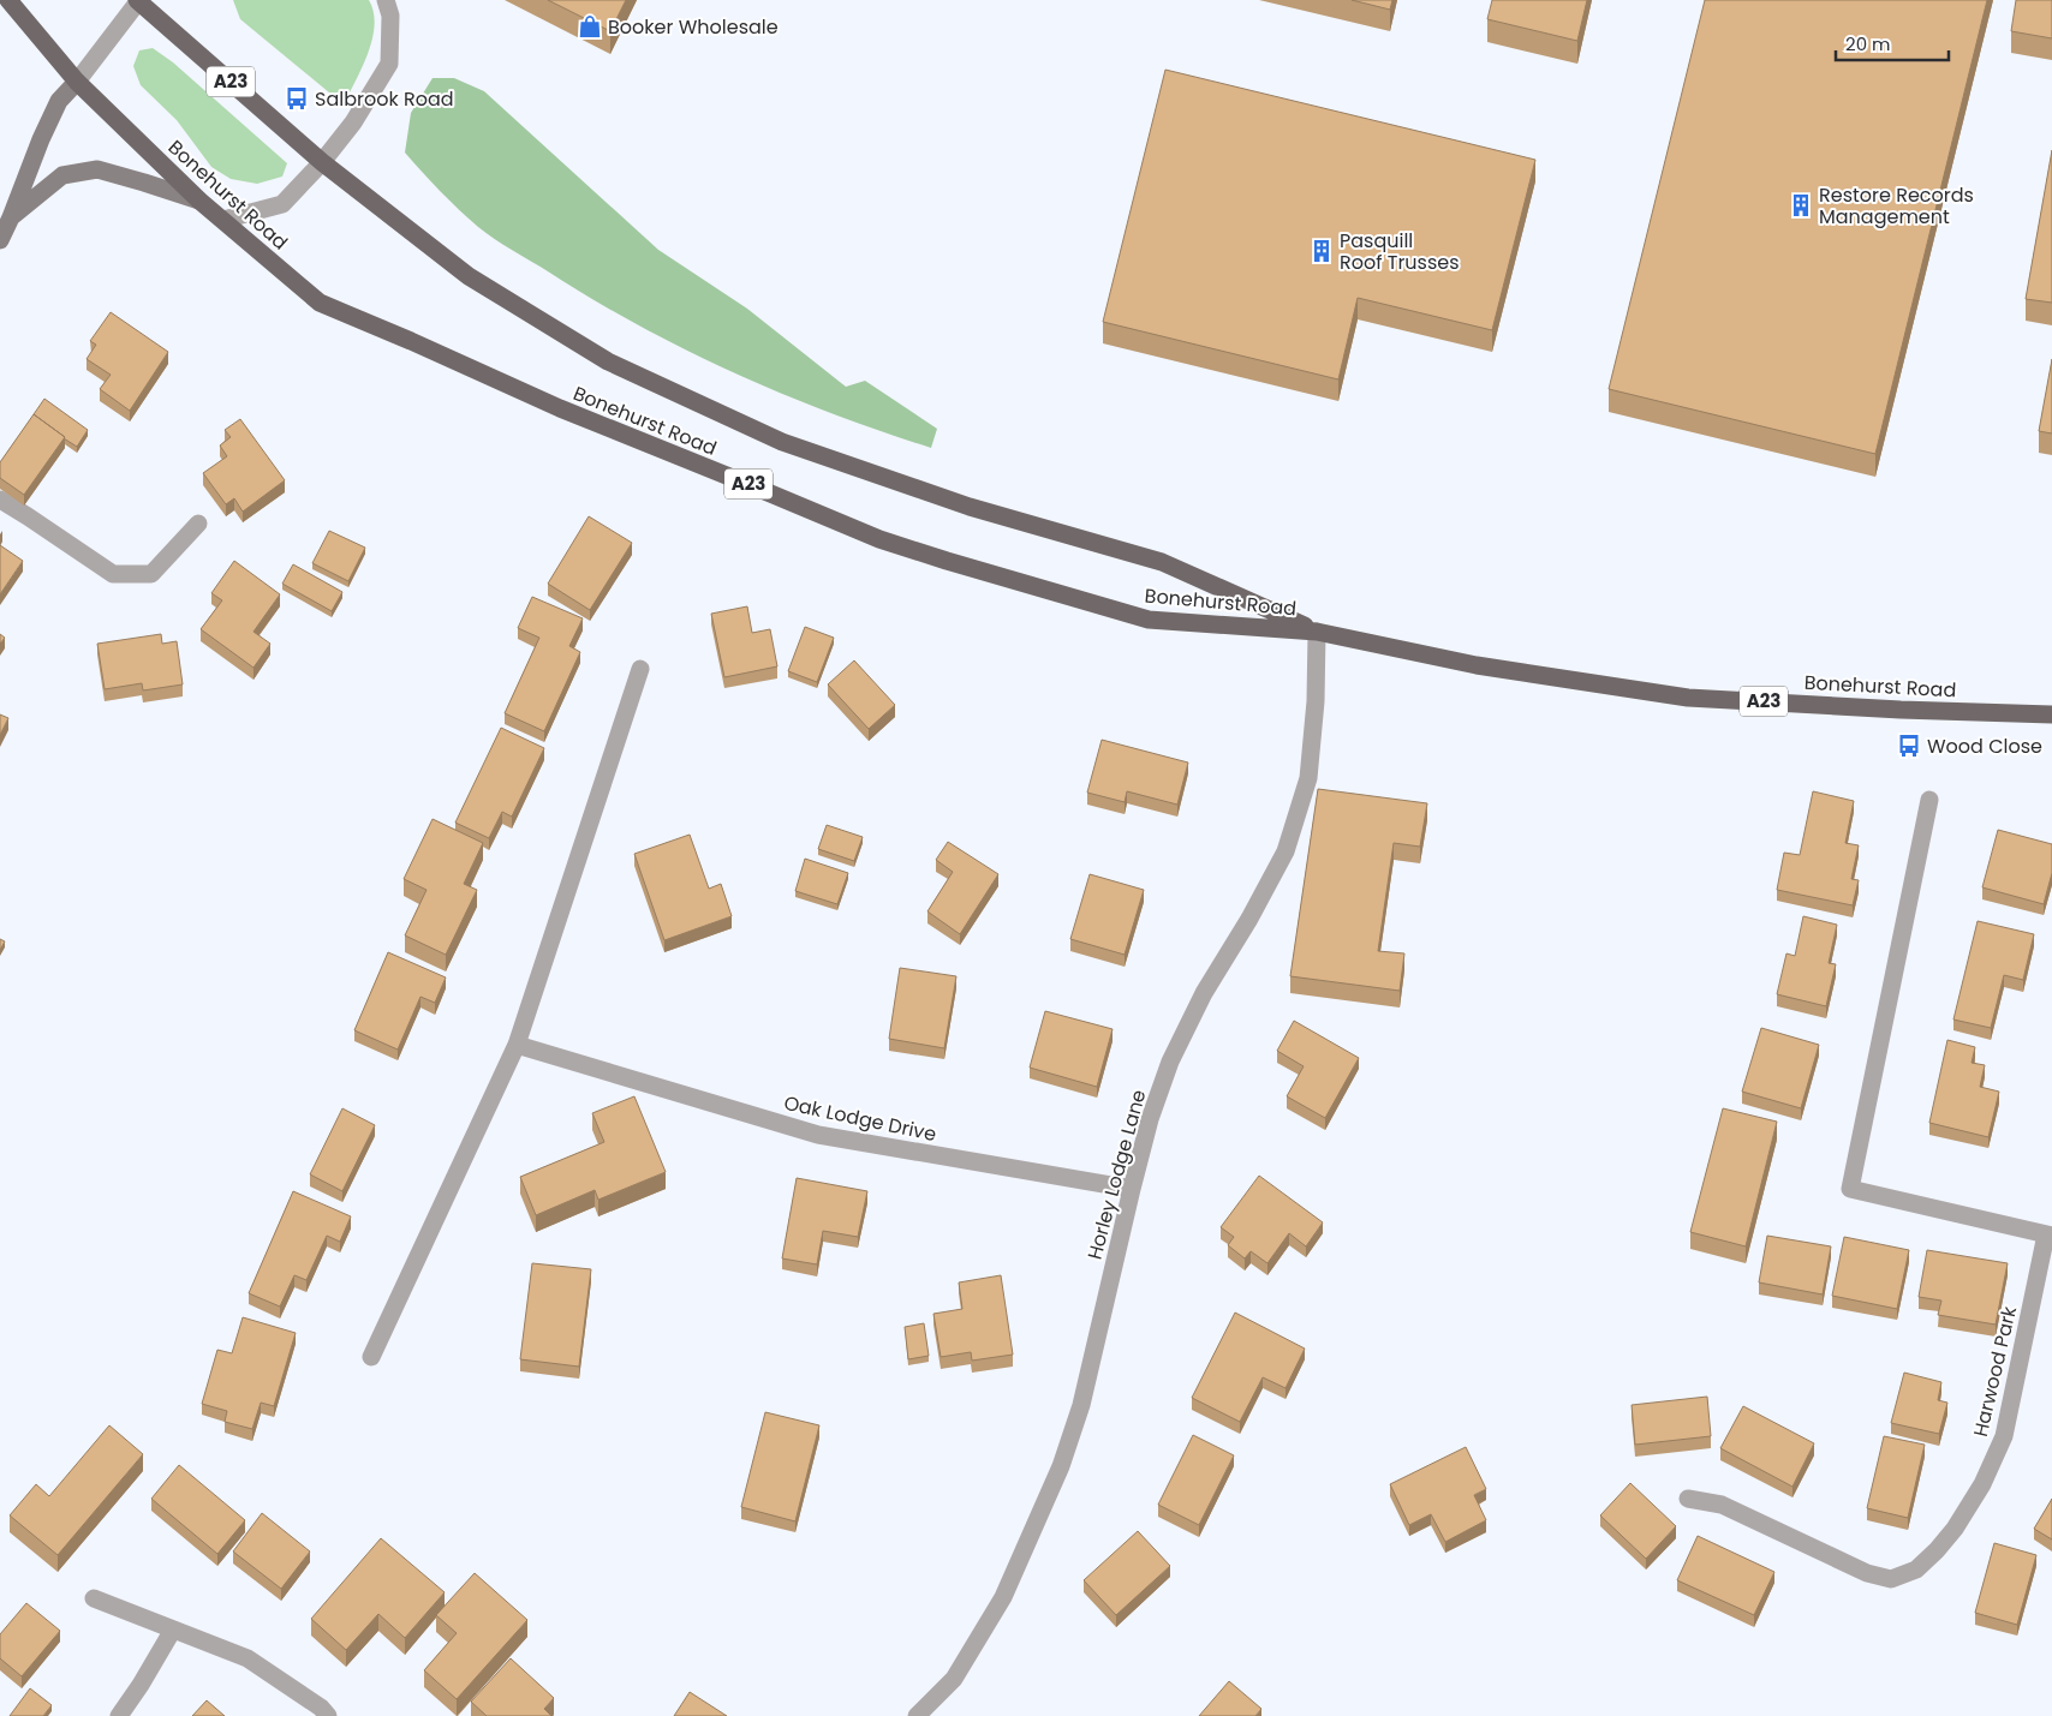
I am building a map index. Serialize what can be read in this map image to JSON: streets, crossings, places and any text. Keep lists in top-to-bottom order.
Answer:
{
  "streets": {
    "main road": ["A23", "Bonehurst Road"],
    "street": ["Oak Lodge Drive", "Horley Lodge Lane", "Harwood Park"]
  },
  "crossings": [
    ["A23", "Bonehurst Road"],
    ["Bonehurst Road", "Horley Lodge Lane"],
    ["Oak Lodge Drive", "Horley Lodge Lane"]
  ],
  "places": {
    "shop": ["Booker Wholesale"],
    "bus stop": ["Salbrook Road", "Wood Close"],
    "building": ["Restore Records Management", "Pasquill Roof Trusses"]
  },
  "scale_bar": "20 m"
}
